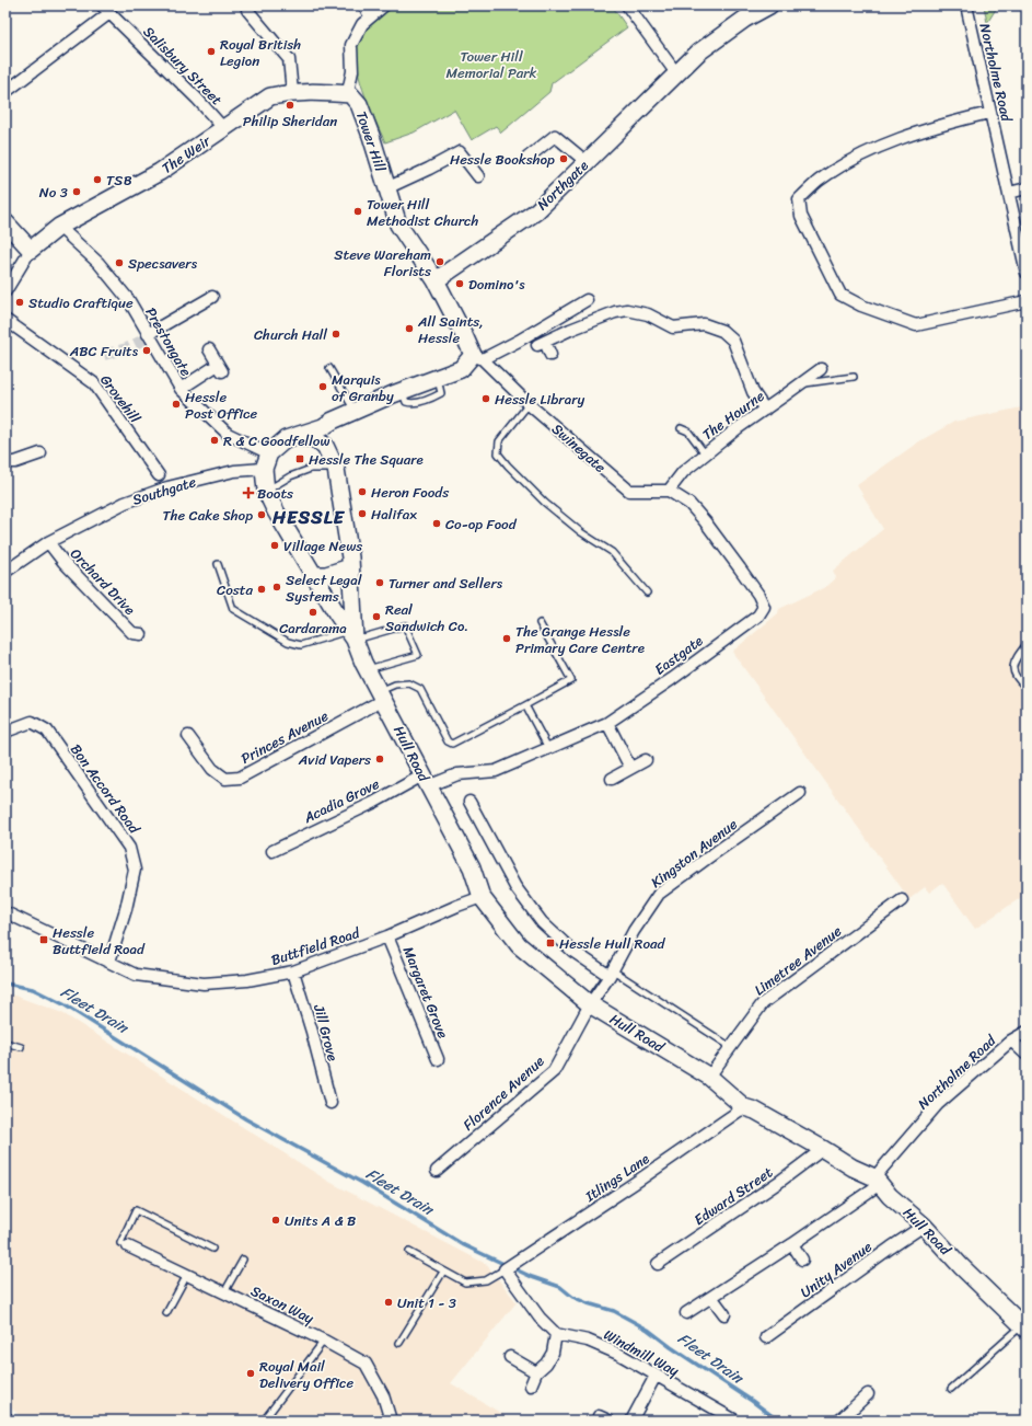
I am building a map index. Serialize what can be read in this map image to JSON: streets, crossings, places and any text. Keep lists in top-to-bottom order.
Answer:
{
  "streets": {
    "street": [
      "Salisbury Street",
      "Northolme Road",
      "Tower Hill",
      "The Weir",
      "Northgate",
      "Prestongate",
      "Grovehill",
      "The Hourne",
      "Swinegate",
      "Southgate",
      "Orchard Drive",
      "Eastgate",
      "Princes Avenue",
      "Hull Road",
      "Bon Accord Road",
      "Acadia Grove",
      "Kingston Avenue",
      "Buttfield Road",
      "Limetree Avenue",
      "Margaret Grove",
      "Jill Grove",
      "Florence Avenue",
      "Itlings Lane",
      "Edward Street",
      "Unity Avenue",
      "Saxon Way",
      "Windmill Way"
    ]
  },
  "crossings": [
    ["Salisbury Street", "The Weir"],
    ["Northolme Road", "Hull Road"],
    ["Tower Hill", "The Weir"],
    ["Tower Hill", "Northgate"],
    ["Tower Hill", "Swinegate"],
    ["The Weir", "Prestongate"],
    ["Northgate", "Swinegate"],
    ["Prestongate", "Southgate"],
    ["The Hourne", "Swinegate"],
    ["The Hourne", "Eastgate"],
    ["Swinegate", "Eastgate"],
    ["Southgate", "Orchard Drive"],
    ["Eastgate", "Hull Road"],
    ["Eastgate", "Acadia Grove"],
    ["Princes Avenue", "Hull Road"],
    ["Hull Road", "Acadia Grove"],
    ["Hull Road", "Kingston Avenue"],
    ["Hull Road", "Buttfield Road"],
    ["Hull Road", "Limetree Avenue"],
    ["Hull Road", "Florence Avenue"],
    ["Hull Road", "Itlings Lane"],
    ["Hull Road", "Edward Street"],
    ["Hull Road", "Unity Avenue"],
    ["Bon Accord Road", "Buttfield Road"],
    ["Kingston Avenue", "Florence Avenue"],
    ["Buttfield Road", "Margaret Grove"],
    ["Buttfield Road", "Jill Grove"]
  ],
  "districts": ["HESSLE"],
  "water": ["Fleet Drain"],
  "parks": ["Tower Hill Memorial Park"],
  "places": {
    "other": [
      "Royal British Legion",
      "Philip Sheridan",
      "Hessle Bookshop",
      "TSB",
      "No 3",
      "Tower Hill Methodist Church",
      "Steve Wareham Florists",
      "Specsavers",
      "Domino's",
      "Studio Craftique",
      "All Saints, Hessle",
      "Church Hall",
      "ABC Fruits",
      "Marquis of Granby",
      "Hessle Library",
      "Hessle Post Office",
      "R & C Goodfellow",
      "Heron Foods",
      "Halifax",
      "The Cake Shop",
      "Co-op Food",
      "Village News",
      "Turner and Sellers",
      "Select Legal Systems",
      "Costa",
      "Cardarama",
      "Real Sandwich Co.",
      "The Grange Hessle Primary Care Centre",
      "Avid Vapers",
      "Units A & B",
      "Unit 1 - 3",
      "Royal Mail Delivery Office"
    ],
    "transit": ["Hessle The Square", "Hessle Buttfield Road", "Hessle Hull Road"],
    "health": ["Boots"]
  }
}
